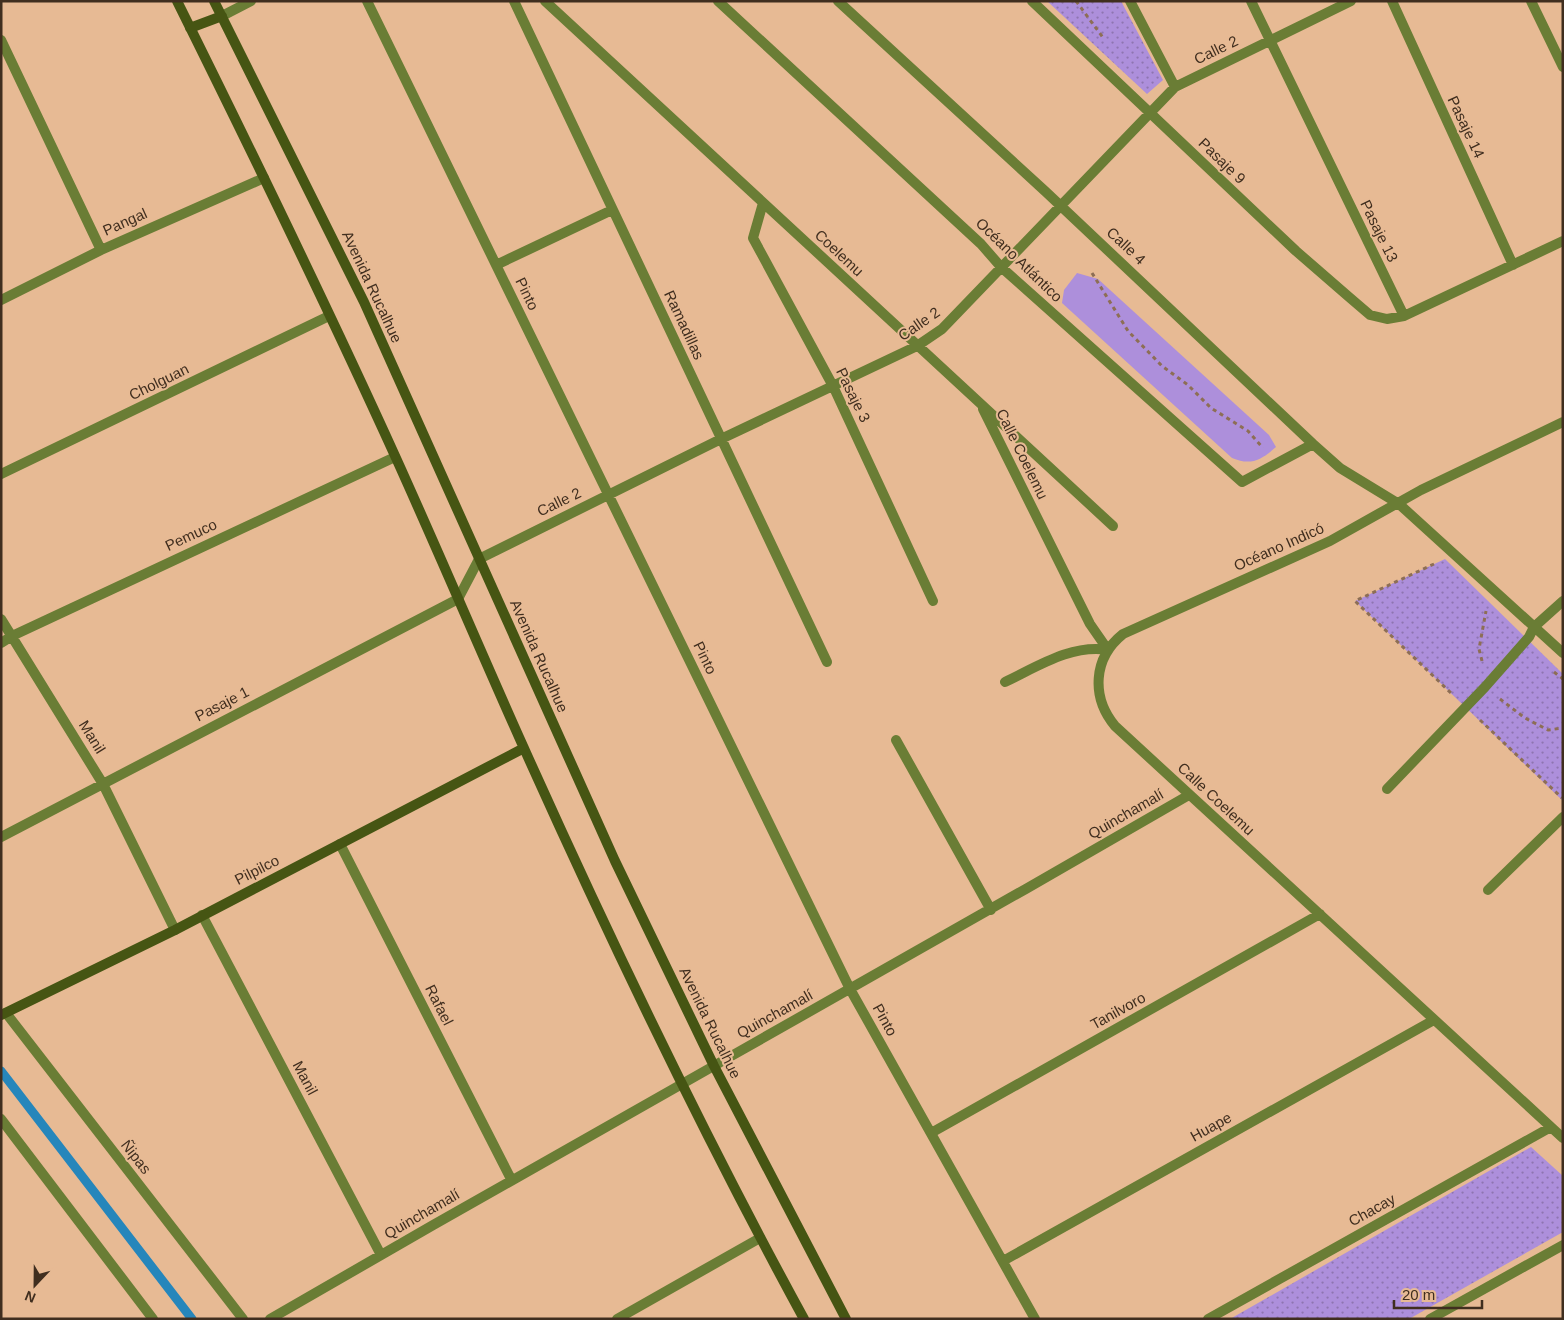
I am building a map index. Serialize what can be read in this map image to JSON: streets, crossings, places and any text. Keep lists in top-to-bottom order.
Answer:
{
  "streets": {
    "street": [
      "Calle 2",
      "Pasaje 14",
      "Pasaje 9",
      "Pangal",
      "Pasaje 13",
      "Calle 4",
      "Coelemu",
      "Océano Atlántico",
      "Avenida Rucalhue",
      "Pinto",
      "Ramadillas",
      "Cholguan",
      "Pasaje 3",
      "Calle Coelemu",
      "Pemuco",
      "Océano Indicó",
      "Pasaje 1",
      "Manil",
      "Quinchamalí",
      "Pilpilco",
      "Rafael",
      "Tanilvoro",
      "Huape",
      "Ñipas",
      "Chacay"
    ]
  },
  "crossings": [
    ["Calle 2", "Pasaje 9"],
    ["Calle 2", "Pasaje 13"],
    ["Calle 2", "Calle 4"],
    ["Calle 2", "Coelemu"],
    ["Calle 2", "Océano Atlántico"],
    ["Calle 2", "Avenida Rucalhue"],
    ["Calle 2", "Pinto"],
    ["Calle 2", "Ramadillas"],
    ["Calle 2", "Pasaje 3"],
    ["Pasaje 9", "Pasaje 13"],
    ["Calle 4", "Océano Atlántico"],
    ["Calle 4", "Océano Indicó"],
    ["Coelemu", "Pasaje 3"],
    ["Coelemu", "Calle Coelemu"],
    ["Avenida Rucalhue", "Quinchamalí"],
    ["Pinto", "Quinchamalí"],
    ["Pinto", "Tanilvoro"],
    ["Pinto", "Huape"],
    ["Calle Coelemu", "Océano Indicó"],
    ["Calle Coelemu", "Quinchamalí"],
    ["Calle Coelemu", "Tanilvoro"],
    ["Calle Coelemu", "Huape"],
    ["Calle Coelemu", "Chacay"],
    ["Pemuco", "Manil"],
    ["Pasaje 1", "Manil"],
    ["Manil", "Quinchamalí"],
    ["Manil", "Pilpilco"],
    ["Quinchamalí", "Rafael"],
    ["Pilpilco", "Rafael"],
    ["Pilpilco", "Ñipas"]
  ],
  "scale_bar": "20 m",
  "north": "bottom"
}
